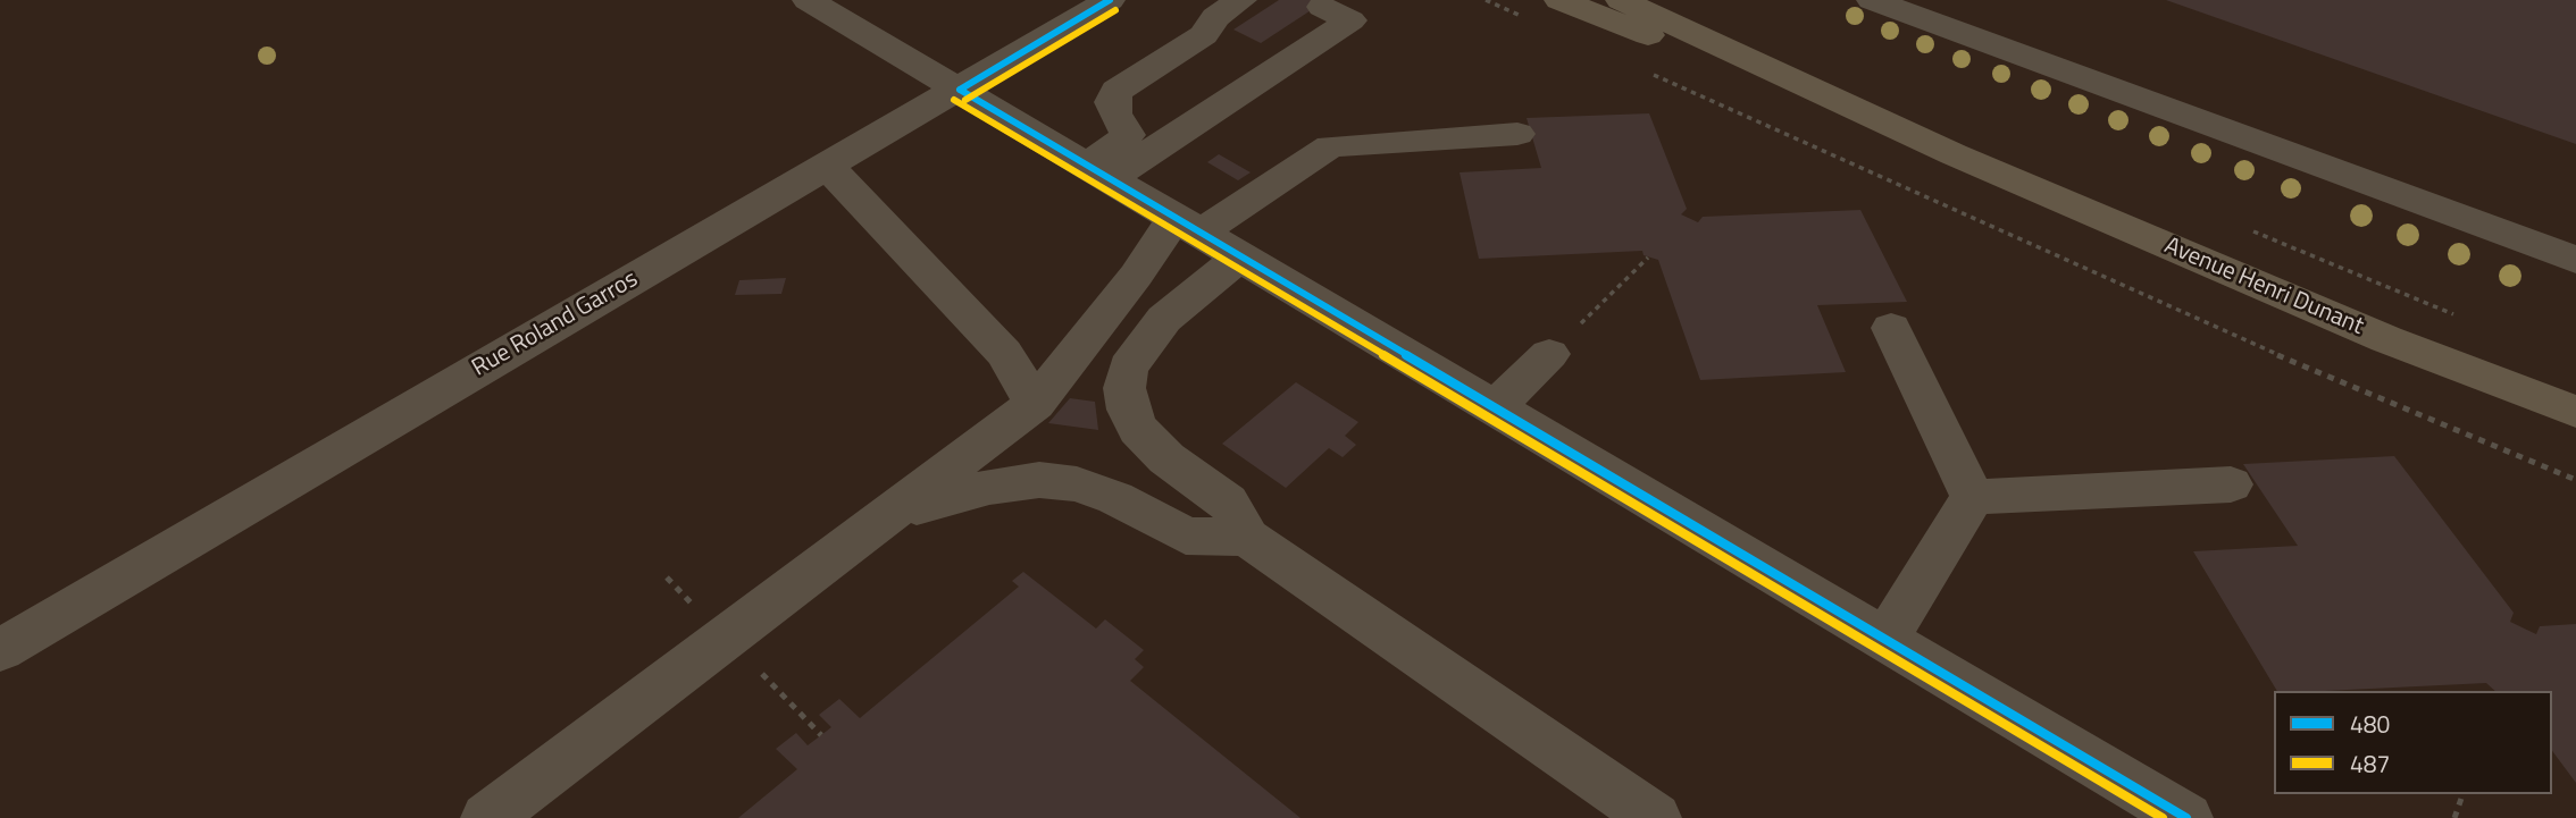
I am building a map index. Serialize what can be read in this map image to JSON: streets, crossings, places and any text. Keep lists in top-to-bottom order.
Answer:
{
  "streets": {
    "main road": ["Avenue Henri Dunant"],
    "street": ["Rue Roland Garros"]
  },
  "lines": ["transit line 480", "transit line 487"],
  "legend": ["480", "487"]
}
